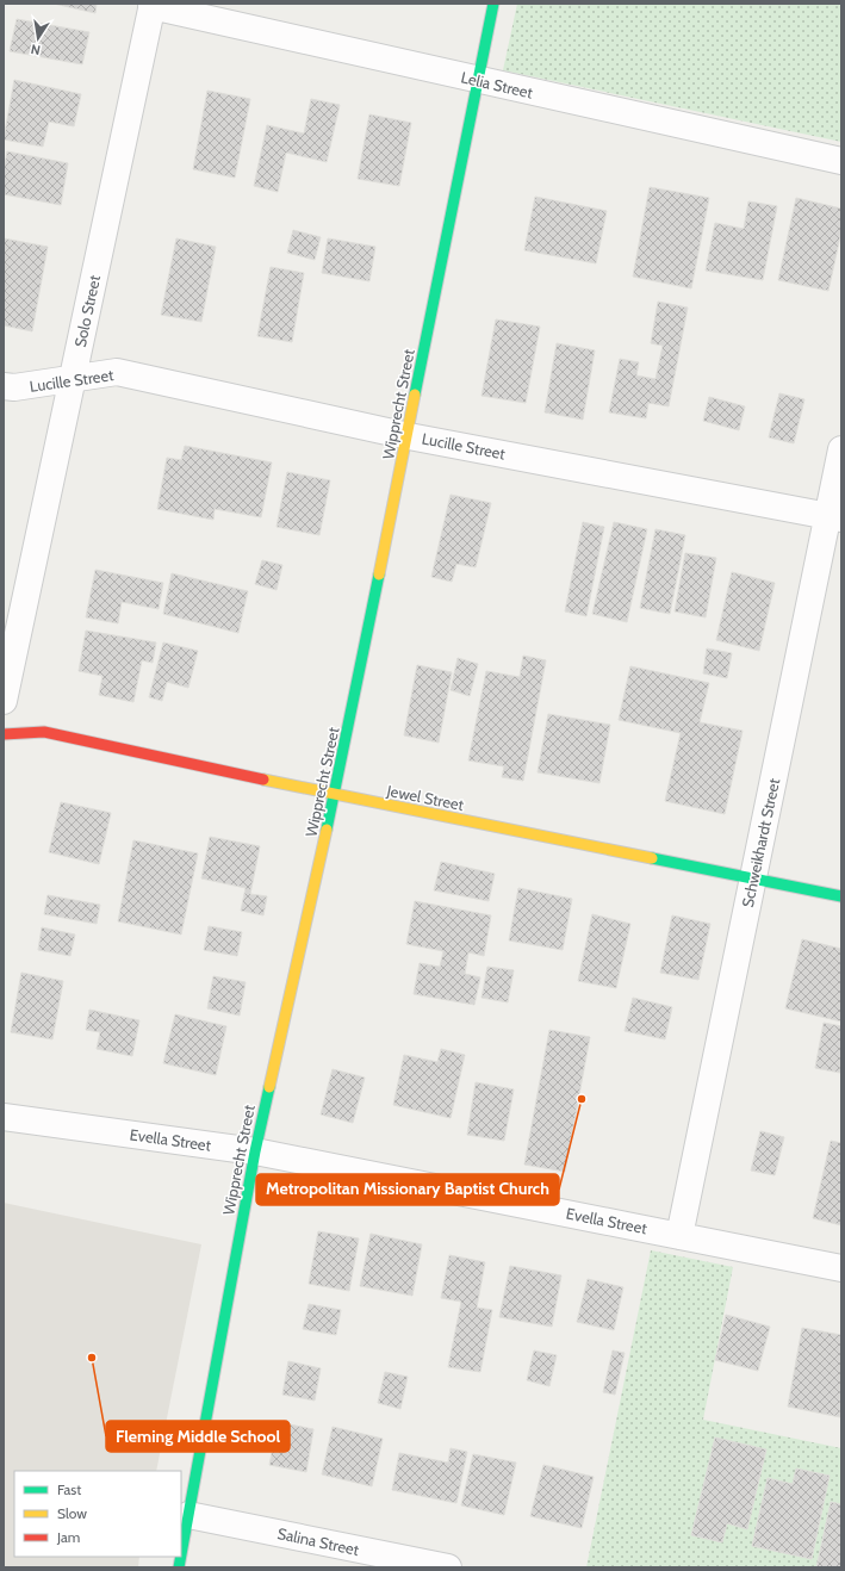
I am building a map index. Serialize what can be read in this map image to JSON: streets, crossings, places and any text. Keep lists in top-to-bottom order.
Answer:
{
  "streets": {
    "street": [
      "Lelia Street",
      "Solo Street",
      "Lucille Street",
      "Wipprecht Street",
      "Jewel Street",
      "Schweikhardt Street",
      "Evella Street",
      "Salina Street"
    ]
  },
  "crossings": [
    ["Lelia Street", "Solo Street"],
    ["Lelia Street", "Wipprecht Street"],
    ["Solo Street", "Lucille Street"],
    ["Lucille Street", "Wipprecht Street"],
    ["Lucille Street", "Schweikhardt Street"],
    ["Wipprecht Street", "Jewel Street"],
    ["Wipprecht Street", "Evella Street"],
    ["Wipprecht Street", "Salina Street"],
    ["Jewel Street", "Schweikhardt Street"],
    ["Schweikhardt Street", "Evella Street"]
  ],
  "places": ["Metropolitan Missionary Baptist Church", "Fleming Middle School"],
  "legend": ["Fast", "Slow", "Jam"],
  "north": "bottom"
}
